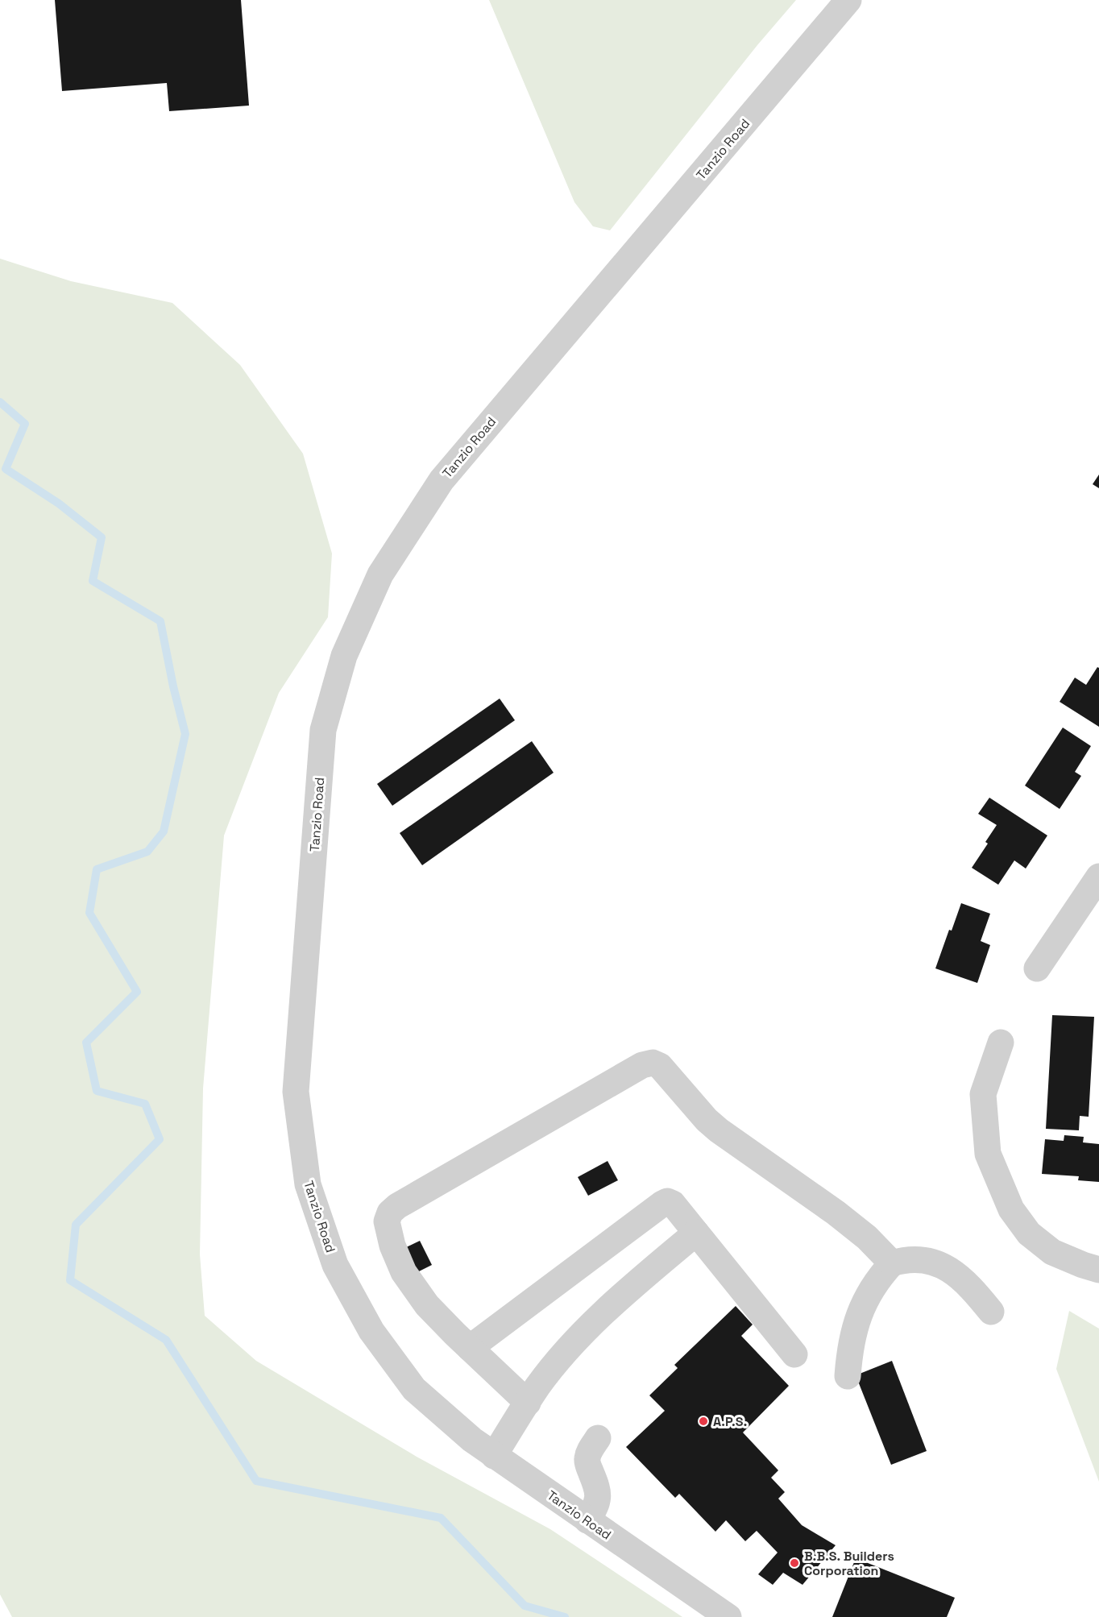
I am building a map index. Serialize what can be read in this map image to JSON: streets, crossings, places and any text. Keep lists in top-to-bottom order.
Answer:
{
  "streets": {
    "street": ["Tanzio Road"]
  },
  "places": ["A.P.S.", "B.B.S. Builders Corporation"]
}
